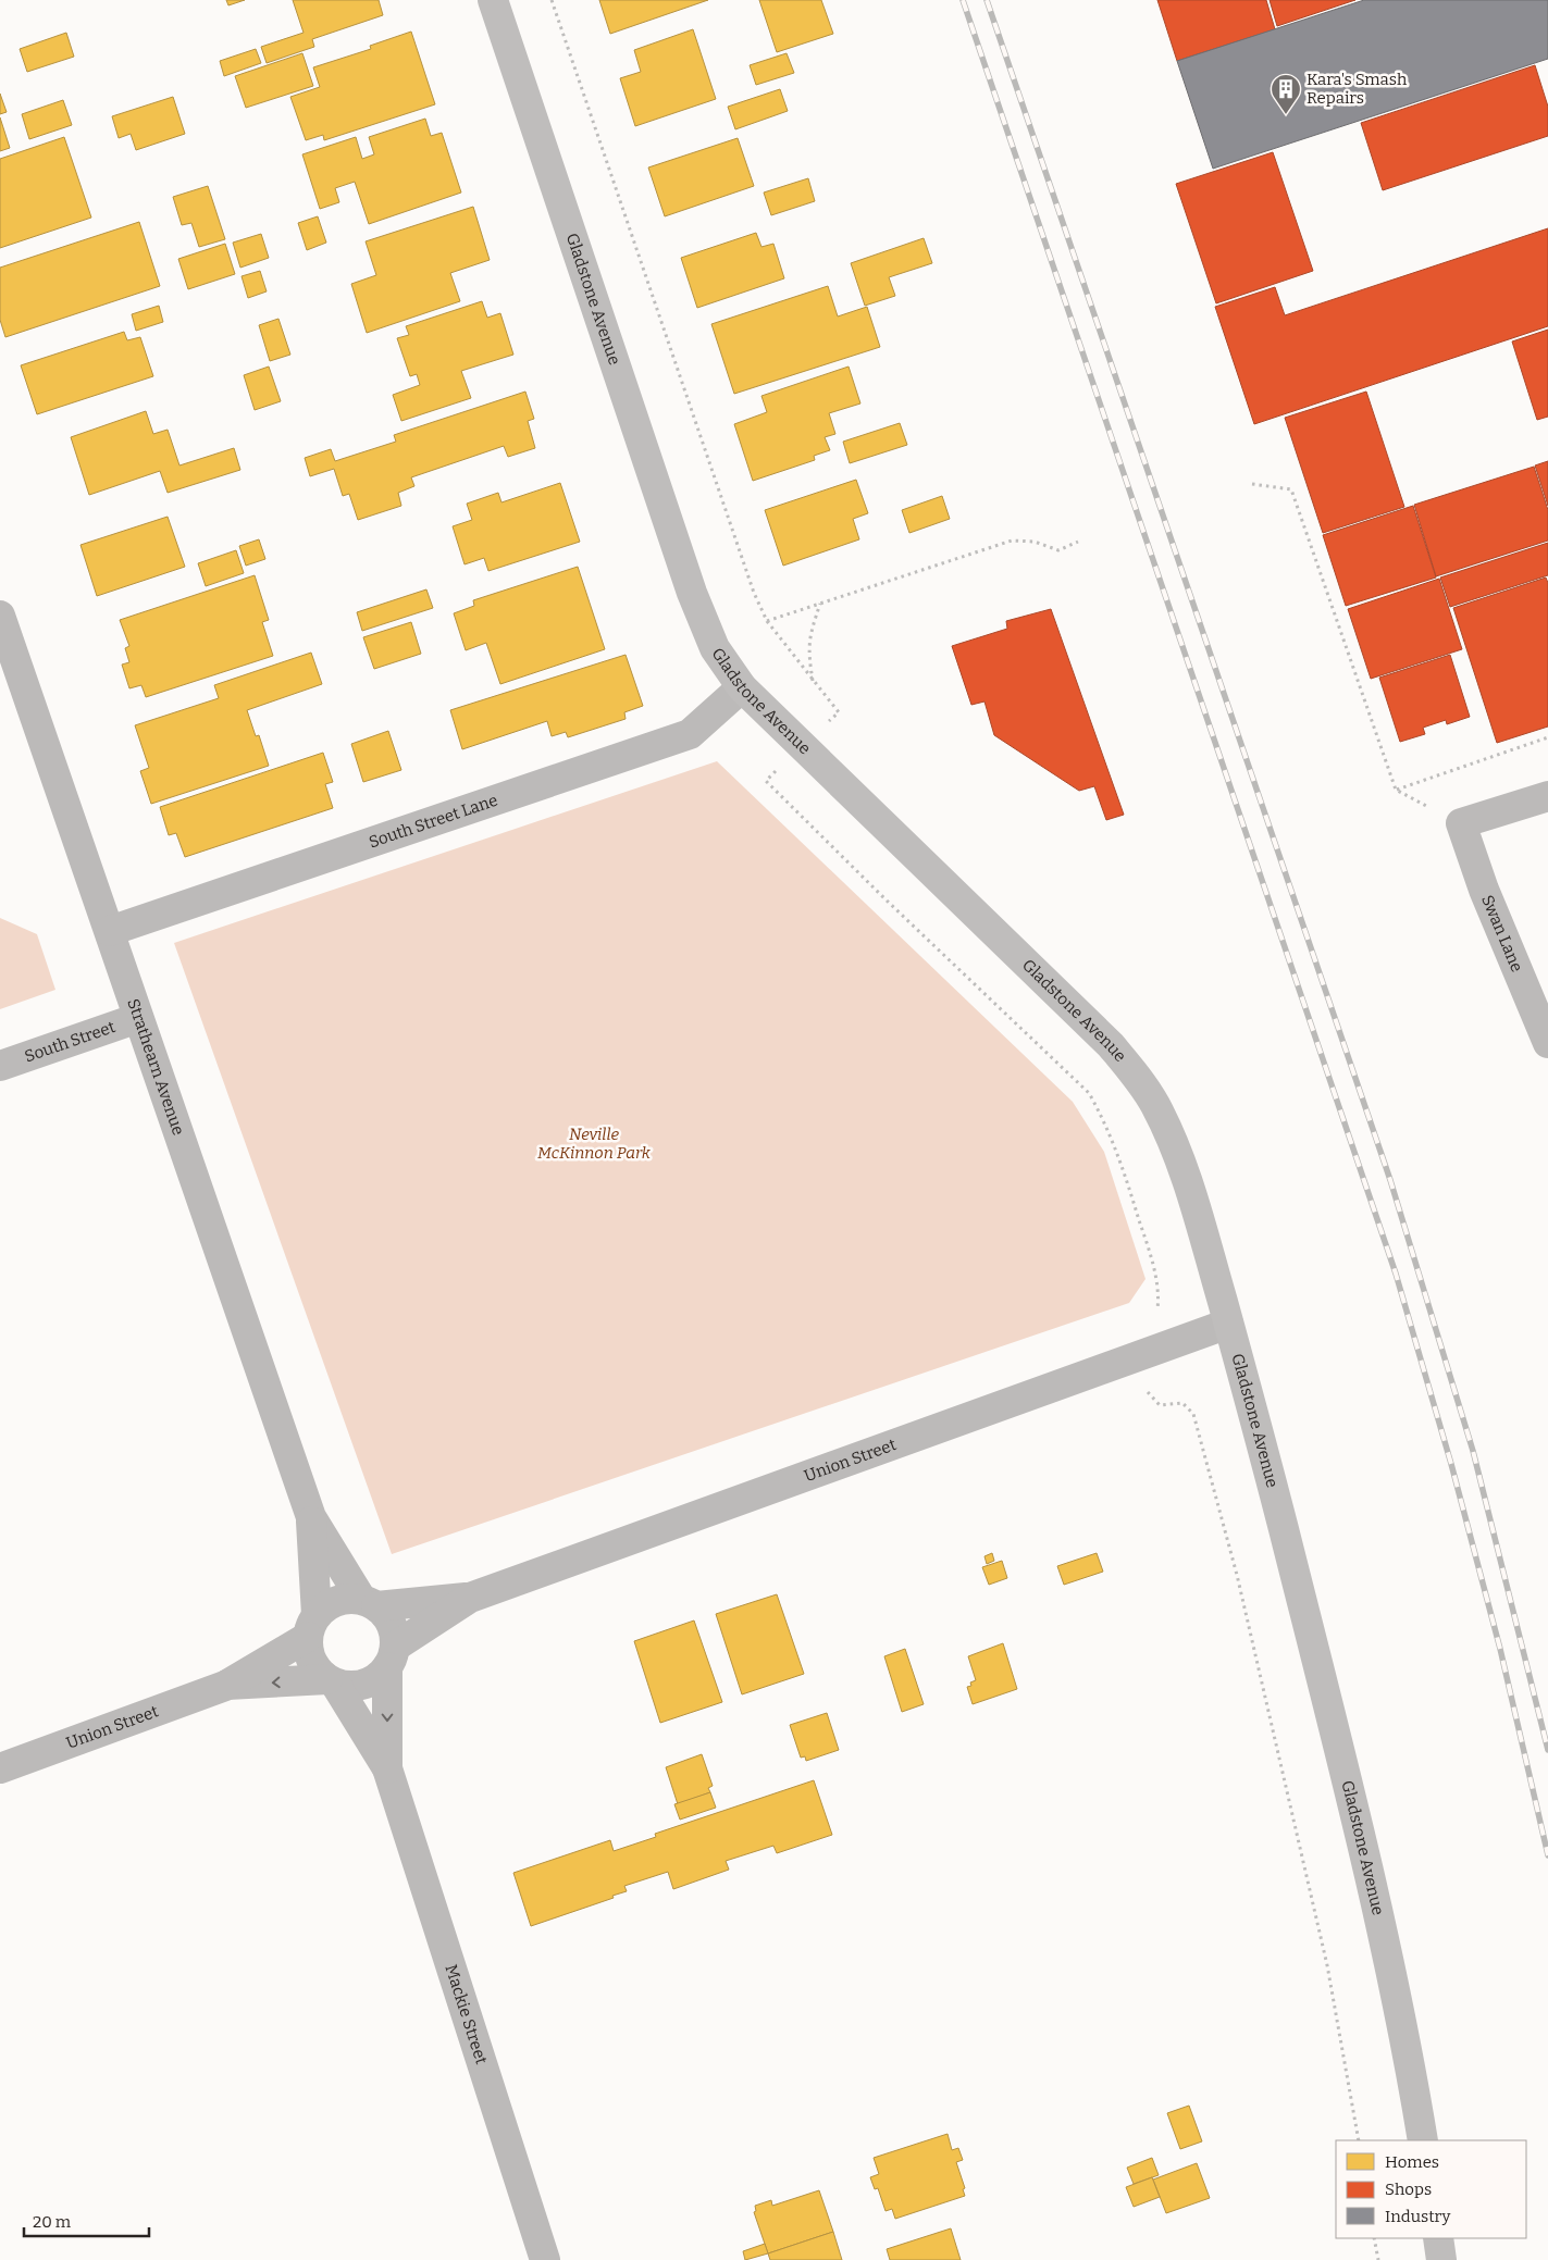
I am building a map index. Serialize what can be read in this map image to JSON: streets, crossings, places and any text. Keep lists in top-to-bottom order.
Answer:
{
  "streets": {
    "main road": ["Gladstone Avenue"],
    "street": [
      "South Street Lane",
      "Swan Lane",
      "South Street",
      "Strathearn Avenue",
      "Union Street",
      "Mackie Street"
    ]
  },
  "crossings": [
    ["Gladstone Avenue", "South Street Lane"],
    ["Gladstone Avenue", "Union Street"],
    ["South Street Lane", "Strathearn Avenue"],
    ["South Street", "Strathearn Avenue"],
    ["Strathearn Avenue", "Union Street"]
  ],
  "parks": ["Neville McKinnon Park"],
  "places": {
    "building": ["Kara's Smash Repairs"]
  },
  "legend": ["Homes", "Shops", "Industry"],
  "scale_bar": "20 m"
}
